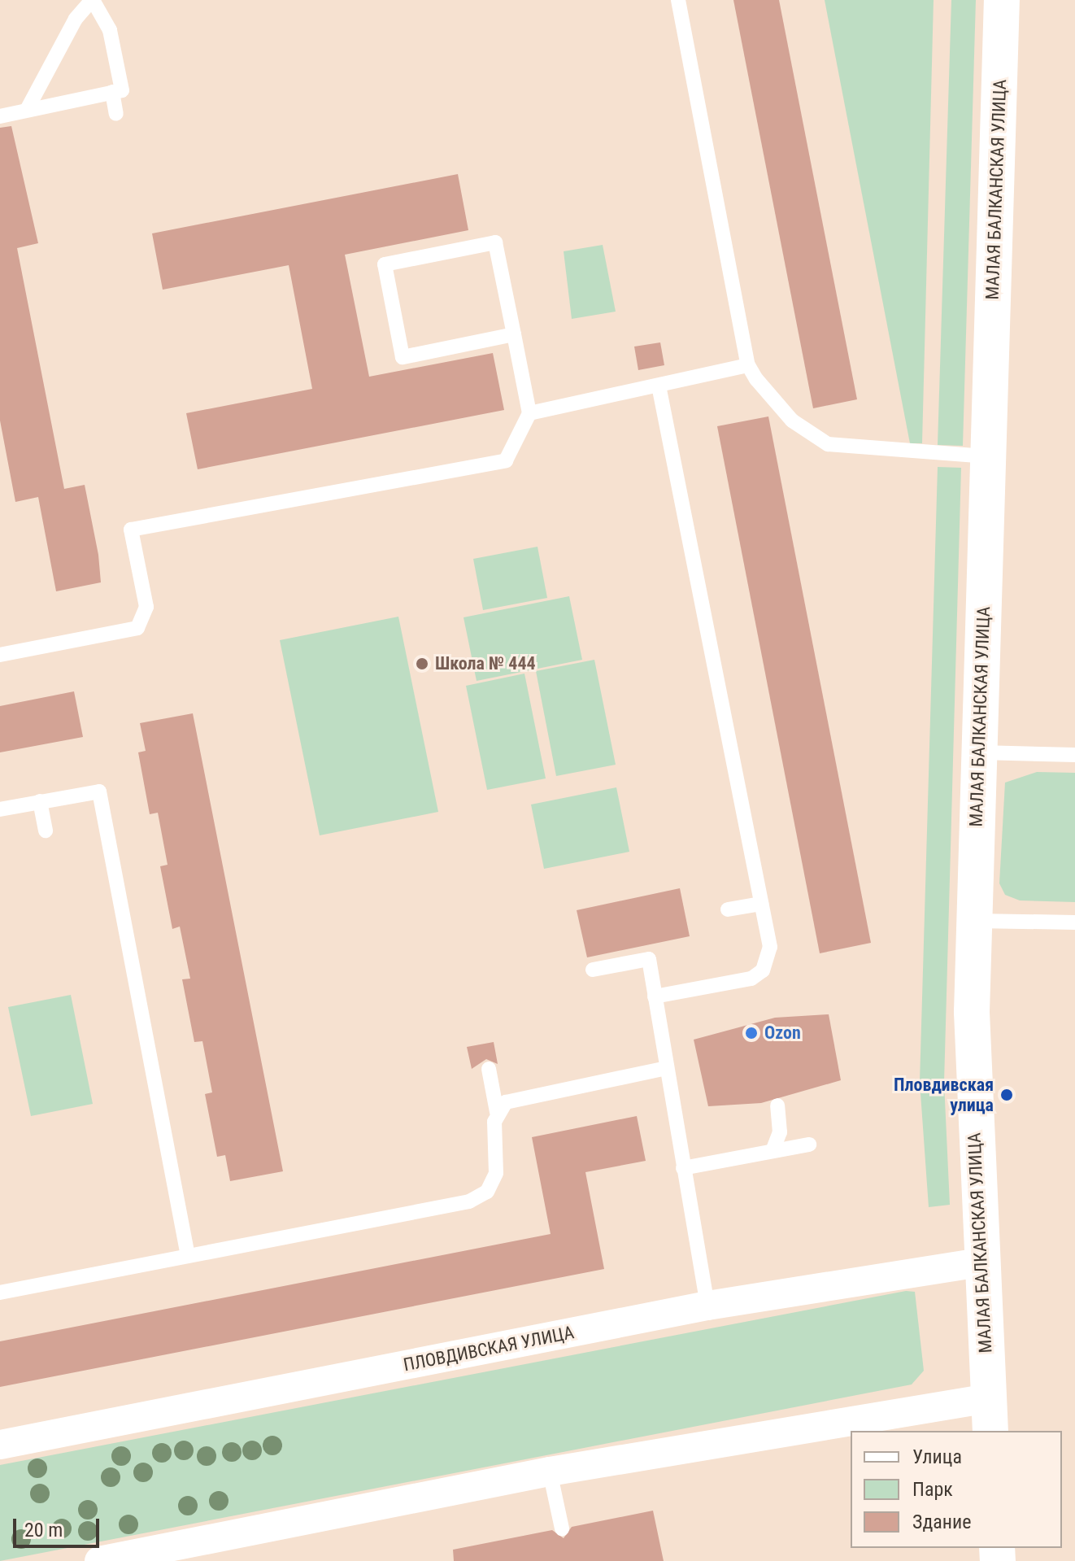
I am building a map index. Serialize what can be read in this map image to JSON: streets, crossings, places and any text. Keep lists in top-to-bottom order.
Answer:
{
  "streets": {
    "street": ["МАЛАЯ БАЛКАНСКАЯ УЛИЦА", "ПЛОВДИВСКАЯ УЛИЦА"]
  },
  "crossings": [
    ["МАЛАЯ БАЛКАНСКАЯ УЛИЦА", "ПЛОВДИВСКАЯ УЛИЦА"]
  ],
  "places": ["Школа № 444", "Ozon", "Пловдивская улица"],
  "legend": ["Улица", "Парк", "Здание"],
  "scale_bar": "20 m"
}
